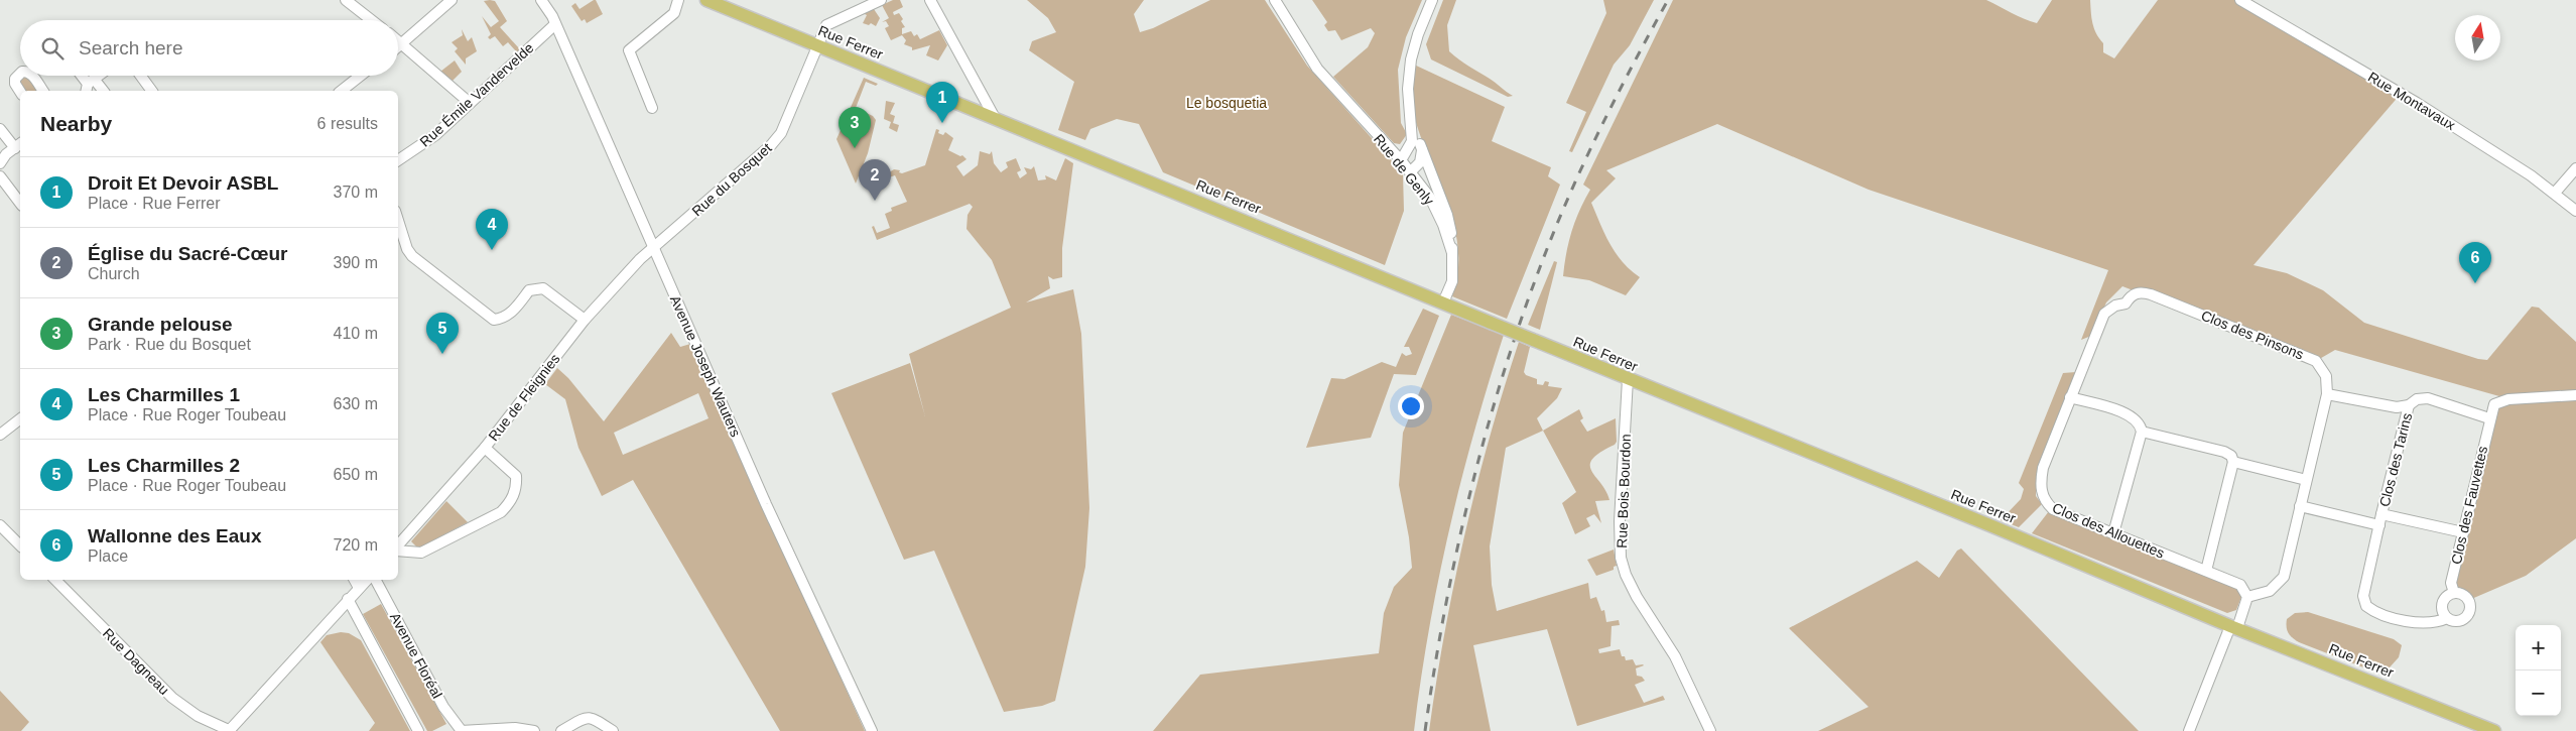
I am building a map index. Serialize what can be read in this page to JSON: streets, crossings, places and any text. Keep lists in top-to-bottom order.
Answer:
{
  "streets": {
    "main road": ["Rue Ferrer"],
    "street": [
      "Rue Émile Vandervelde",
      "Rue Montavaux",
      "Rue de Genly",
      "Rue du Bosquet",
      "Clos des Pinsons",
      "Avenue Joseph Wauters",
      "Rue de Fleignies",
      "Clos des Tarins",
      "Rue Bois Bourdon",
      "Clos des Fauvettes",
      "Clos des Allouettes",
      "Avenue Floréal",
      "Rue Dagneau"
    ]
  },
  "crossings": [
    ["Rue Ferrer", "Rue du Bosquet"],
    ["Rue Ferrer", "Rue Bois Bourdon"],
    ["Rue Émile Vandervelde", "Avenue Joseph Wauters"],
    ["Rue du Bosquet", "Avenue Joseph Wauters"],
    ["Rue du Bosquet", "Rue de Fleignies"],
    ["Clos des Pinsons", "Clos des Tarins"],
    ["Clos des Pinsons", "Clos des Allouettes"],
    ["Avenue Joseph Wauters", "Rue de Fleignies"],
    ["Clos des Tarins", "Clos des Fauvettes"]
  ],
  "parks": ["Le bosquetia"],
  "north": "top",
  "page": {
    "search": "Search here",
    "pins": [
      "1",
      "3",
      "2",
      "4",
      "6",
      "5"
    ],
    "heading": ["Nearby", "6 results"],
    "list": [
      {
        "mark": "1",
        "name": "Droit Et Devoir ASBL",
        "note": "Place · Rue Ferrer",
        "value": "370 m"
      },
      {
        "mark": "2",
        "name": "Église du Sacré-Cœur",
        "note": "Church",
        "value": "390 m"
      },
      {
        "mark": "3",
        "name": "Grande pelouse",
        "note": "Park · Rue du Bosquet",
        "value": "410 m"
      },
      {
        "mark": "4",
        "name": "Les Charmilles 1",
        "note": "Place · Rue Roger Toubeau",
        "value": "630 m"
      },
      {
        "mark": "5",
        "name": "Les Charmilles 2",
        "note": "Place · Rue Roger Toubeau",
        "value": "650 m"
      },
      {
        "mark": "6",
        "name": "Wallonne des Eaux",
        "note": "Place",
        "value": "720 m"
      }
    ],
    "map_buttons": ["+", "−"]
  }
}
